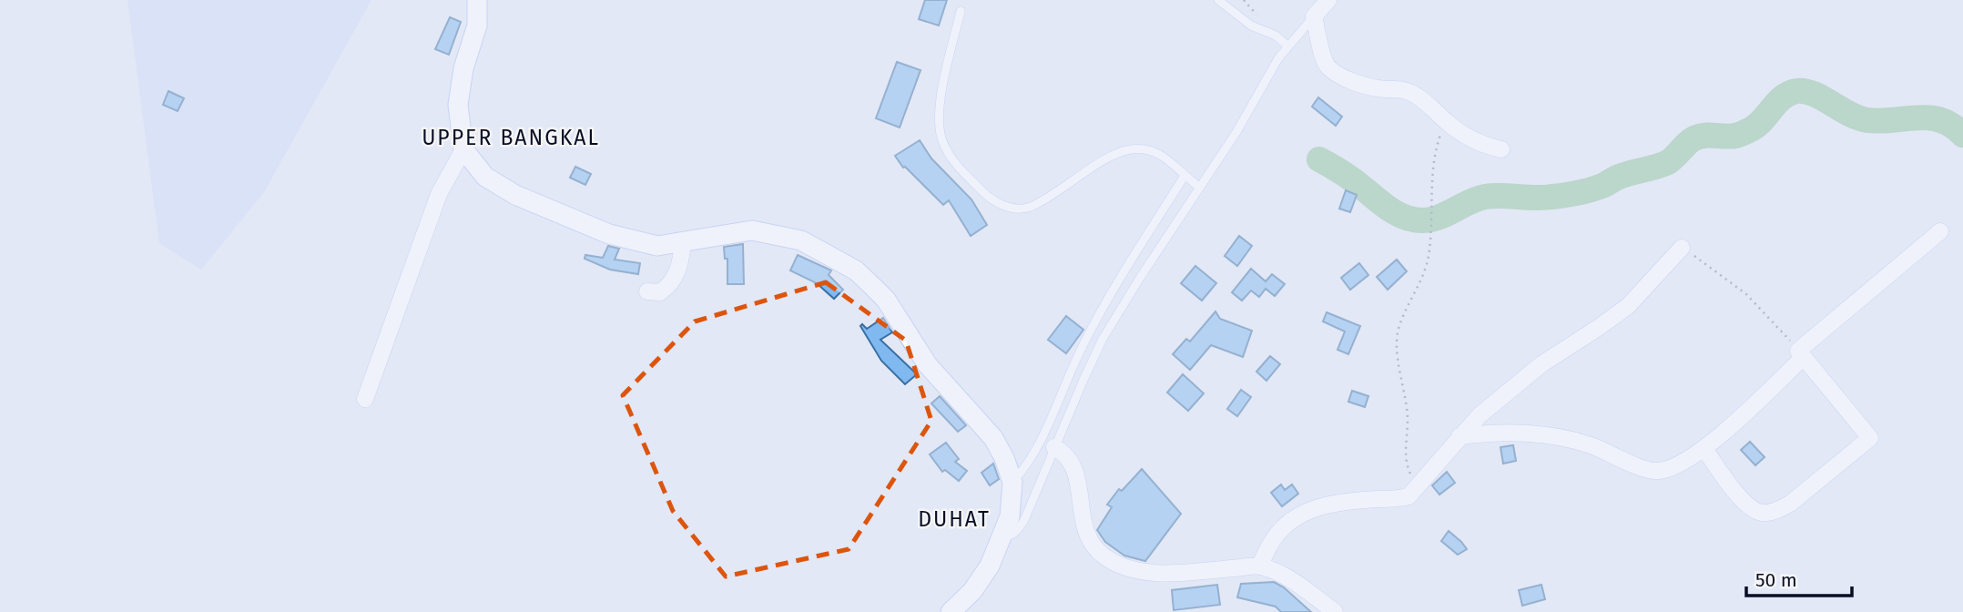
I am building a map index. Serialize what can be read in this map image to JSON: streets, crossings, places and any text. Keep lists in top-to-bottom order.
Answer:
{
  "districts": ["UPPER BANGKAL", "DUHAT"],
  "scale_bar": "50 m"
}
